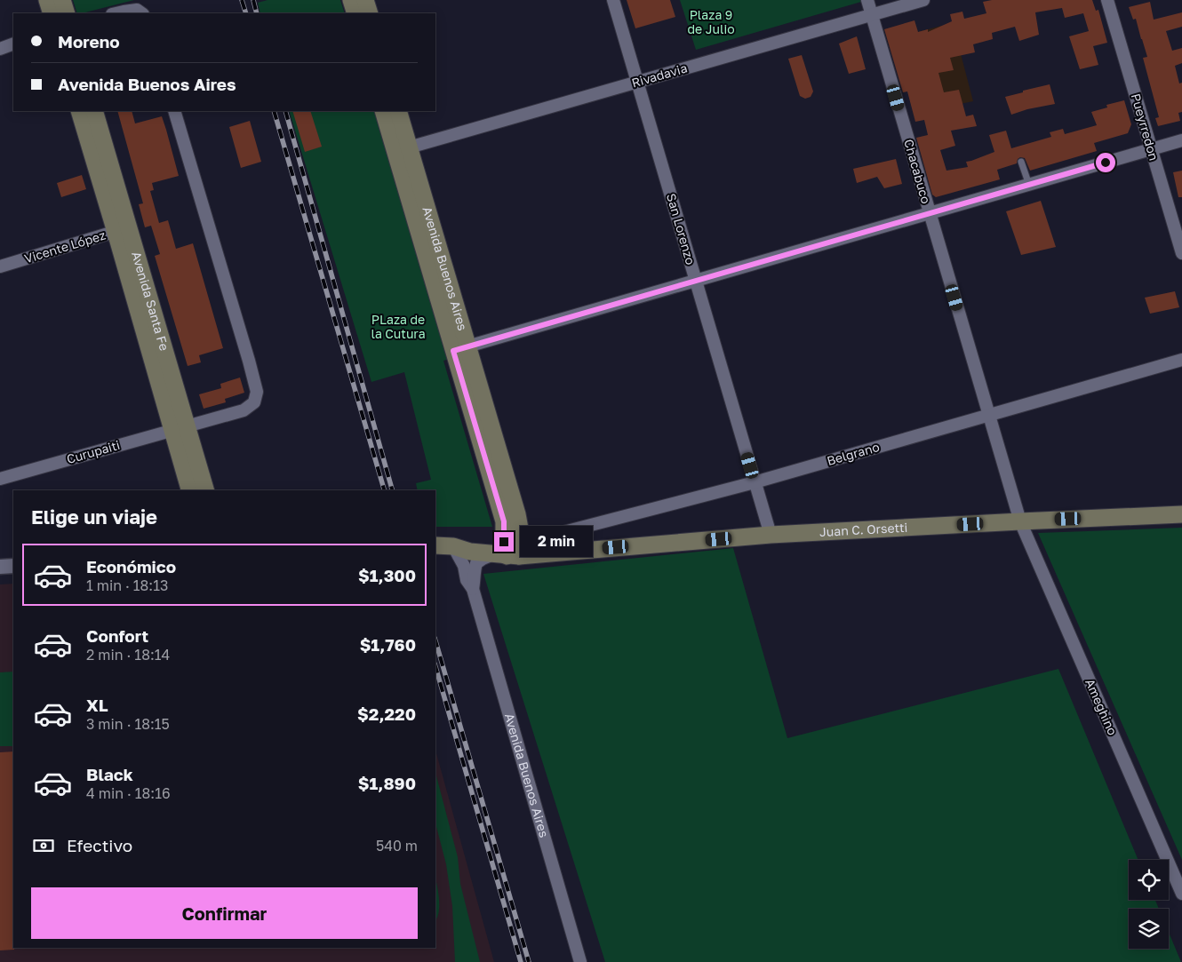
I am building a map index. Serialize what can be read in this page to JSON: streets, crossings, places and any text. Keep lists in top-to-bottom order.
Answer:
{
  "streets": {
    "main road": ["Avenida Buenos Aires", "Avenida Santa Fe", "Juan C. Orsetti"],
    "street": [
      "Rivadavia",
      "Pueyrredon",
      "Chacabuco",
      "San Lorenzo",
      "Vicente López",
      "Curupaiti",
      "Belgrano",
      "Ameghino"
    ]
  },
  "crossings": [
    ["Rivadavia", "Chacabuco"],
    ["Rivadavia", "San Lorenzo"],
    ["Rivadavia", "Avenida Buenos Aires"],
    ["Chacabuco", "Belgrano"],
    ["Chacabuco", "Juan C. Orsetti"],
    ["Chacabuco", "Ameghino"],
    ["San Lorenzo", "Belgrano"],
    ["San Lorenzo", "Juan C. Orsetti"],
    ["Vicente López", "Avenida Santa Fe"],
    ["Avenida Buenos Aires", "Belgrano"],
    ["Avenida Buenos Aires", "Juan C. Orsetti"],
    ["Avenida Santa Fe", "Curupaiti"],
    ["Belgrano", "Juan C. Orsetti"],
    ["Juan C. Orsetti", "Ameghino"]
  ],
  "parks": ["Plaza 9 de Julio", "PLaza de la Cutura"],
  "page": {
    "banner": ["Moreno", "Avenida Buenos Aires"],
    "heading": "Elige un viaje",
    "bubble": "2 min",
    "list": [
      {
        "name": "Económico",
        "note": "1 min · 18:13",
        "value": "$1,300"
      },
      {
        "name": "Confort",
        "note": "2 min · 18:14",
        "value": "$1,760"
      },
      {
        "name": "XL",
        "note": "3 min · 18:15",
        "value": "$2,220"
      },
      {
        "name": "Black",
        "note": "4 min · 18:16",
        "value": "$1,890"
      }
    ],
    "pay": ["Efectivo", "540 m"],
    "buttons": "Confirmar"
  }
}
